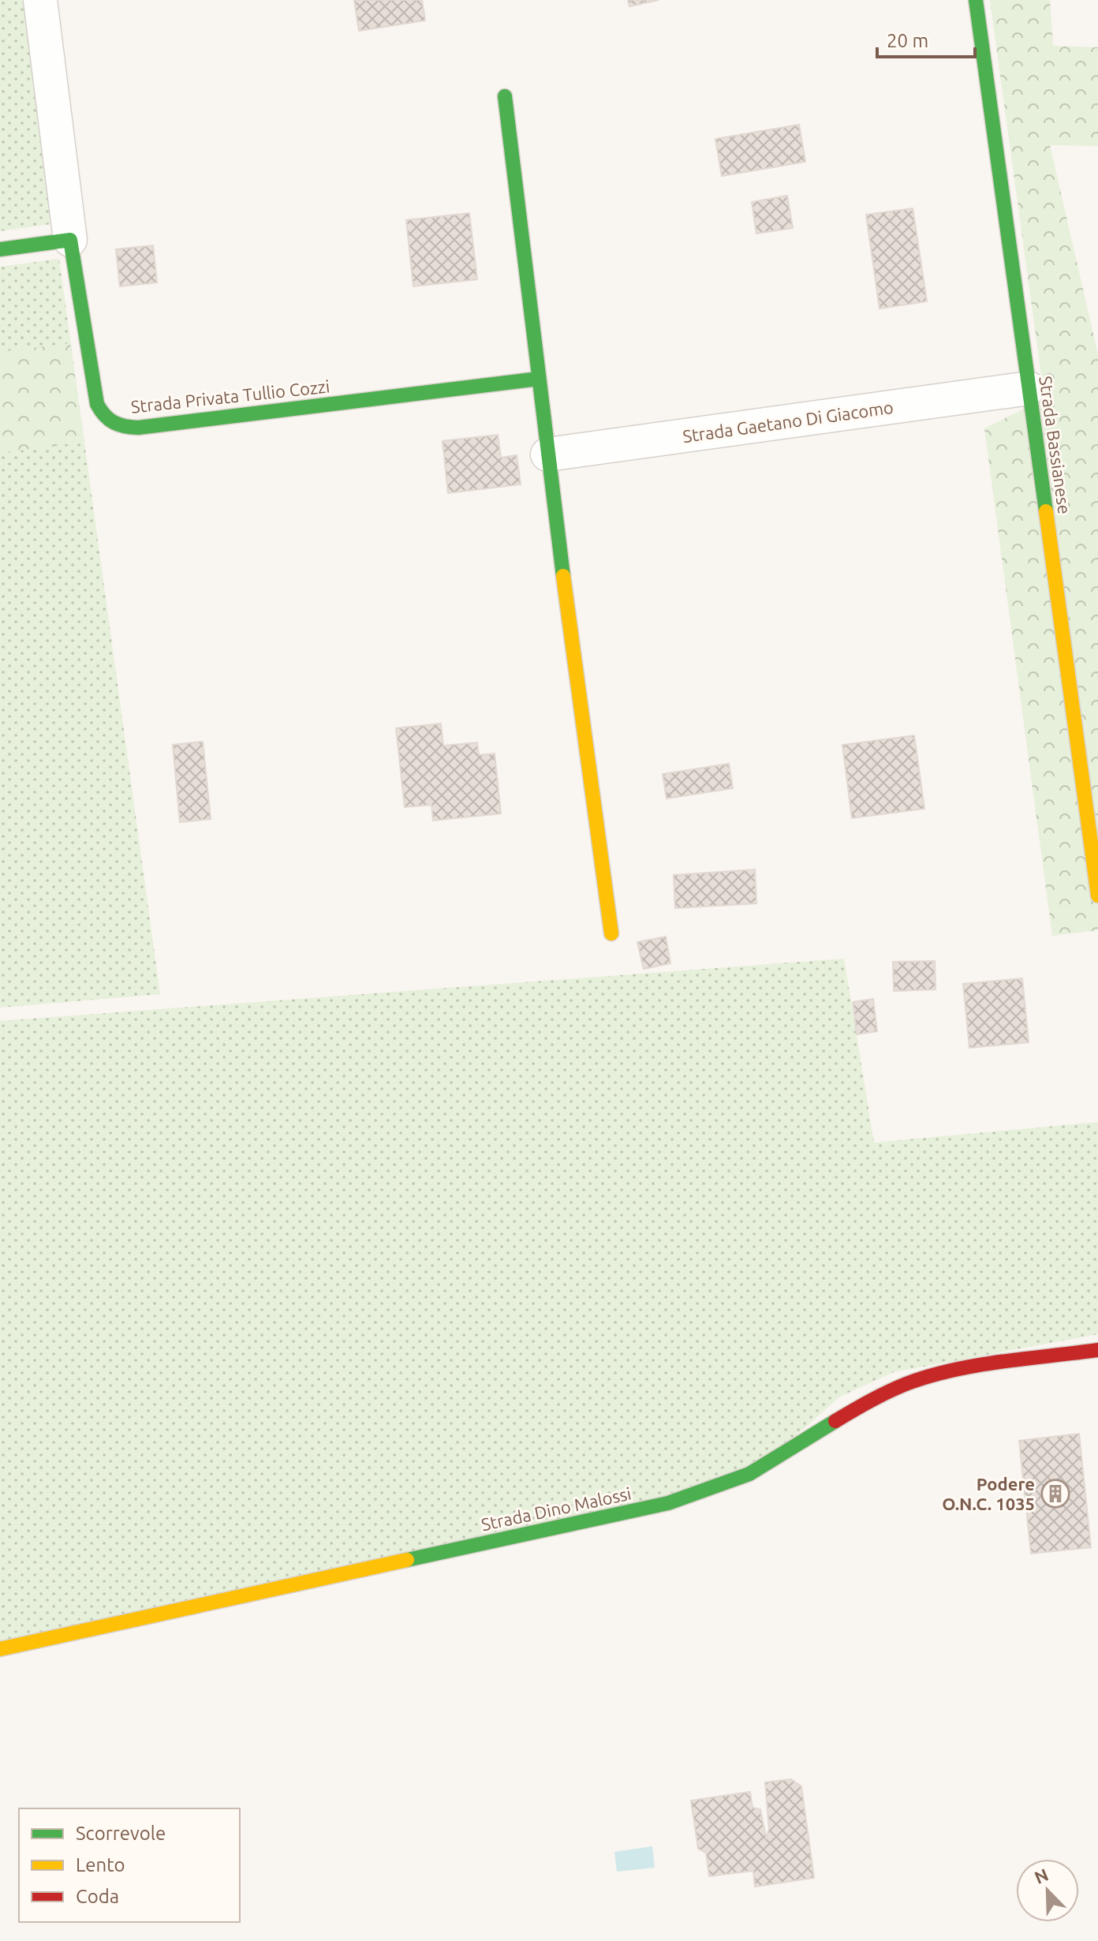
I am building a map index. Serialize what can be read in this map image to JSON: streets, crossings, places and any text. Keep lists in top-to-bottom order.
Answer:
{
  "streets": {
    "street": [
      "Strada Privata Tullio Cozzi",
      "Strada Gaetano Di Giacomo",
      "Strada Bassianese",
      "Strada Dino Malossi"
    ]
  },
  "crossings": [
    ["Strada Gaetano Di Giacomo", "Strada Bassianese"]
  ],
  "places": {
    "building": ["Podere O.N.C. 1035"]
  },
  "legend": ["Scorrevole", "Lento", "Coda"],
  "scale_bar": "20 m",
  "north": "top left"
}
